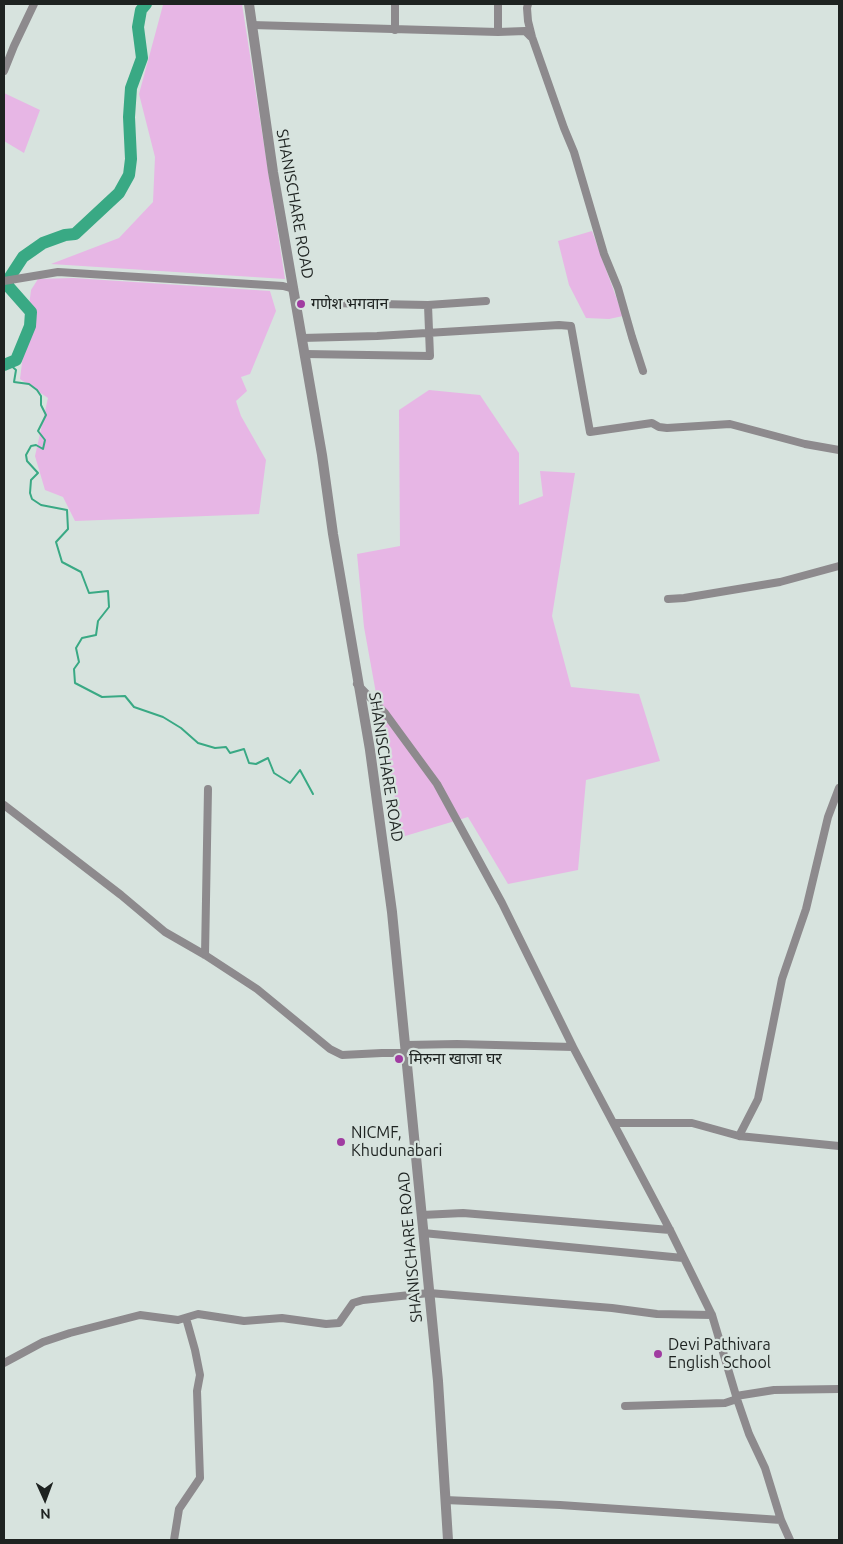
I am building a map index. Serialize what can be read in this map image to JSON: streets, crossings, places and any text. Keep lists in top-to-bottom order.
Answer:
{
  "streets": {
    "street": ["SHANISCHARE ROAD"]
  },
  "places": [
    "गणेश भगवान",
    "मिरुना खाजा घर",
    "NICMF, Khudunabari",
    "Devi Pathivara English School"
  ],
  "north": "bottom"
}
